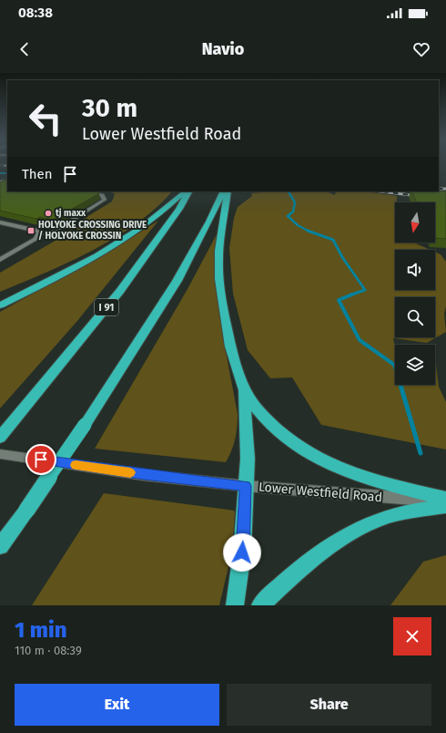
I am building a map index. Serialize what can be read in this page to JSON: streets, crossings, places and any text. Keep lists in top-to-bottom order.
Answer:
{
  "streets": {
    "highway": ["I 91"],
    "main road": ["Lower Westfield Road"]
  },
  "places": {
    "other": ["tj maxx"],
    "transit": ["HOLYOKE CROSSING DRIVE / HOLYOKE CROSSIN"]
  },
  "north": "bottom",
  "page": {
    "status": "08:38",
    "header": "Navio",
    "turn": ["30 m", "Lower Westfield Road"],
    "then": "Then",
    "heading": ["1 min", "110 m · 08:39"],
    "buttons": ["Exit", "Share"]
  }
}
